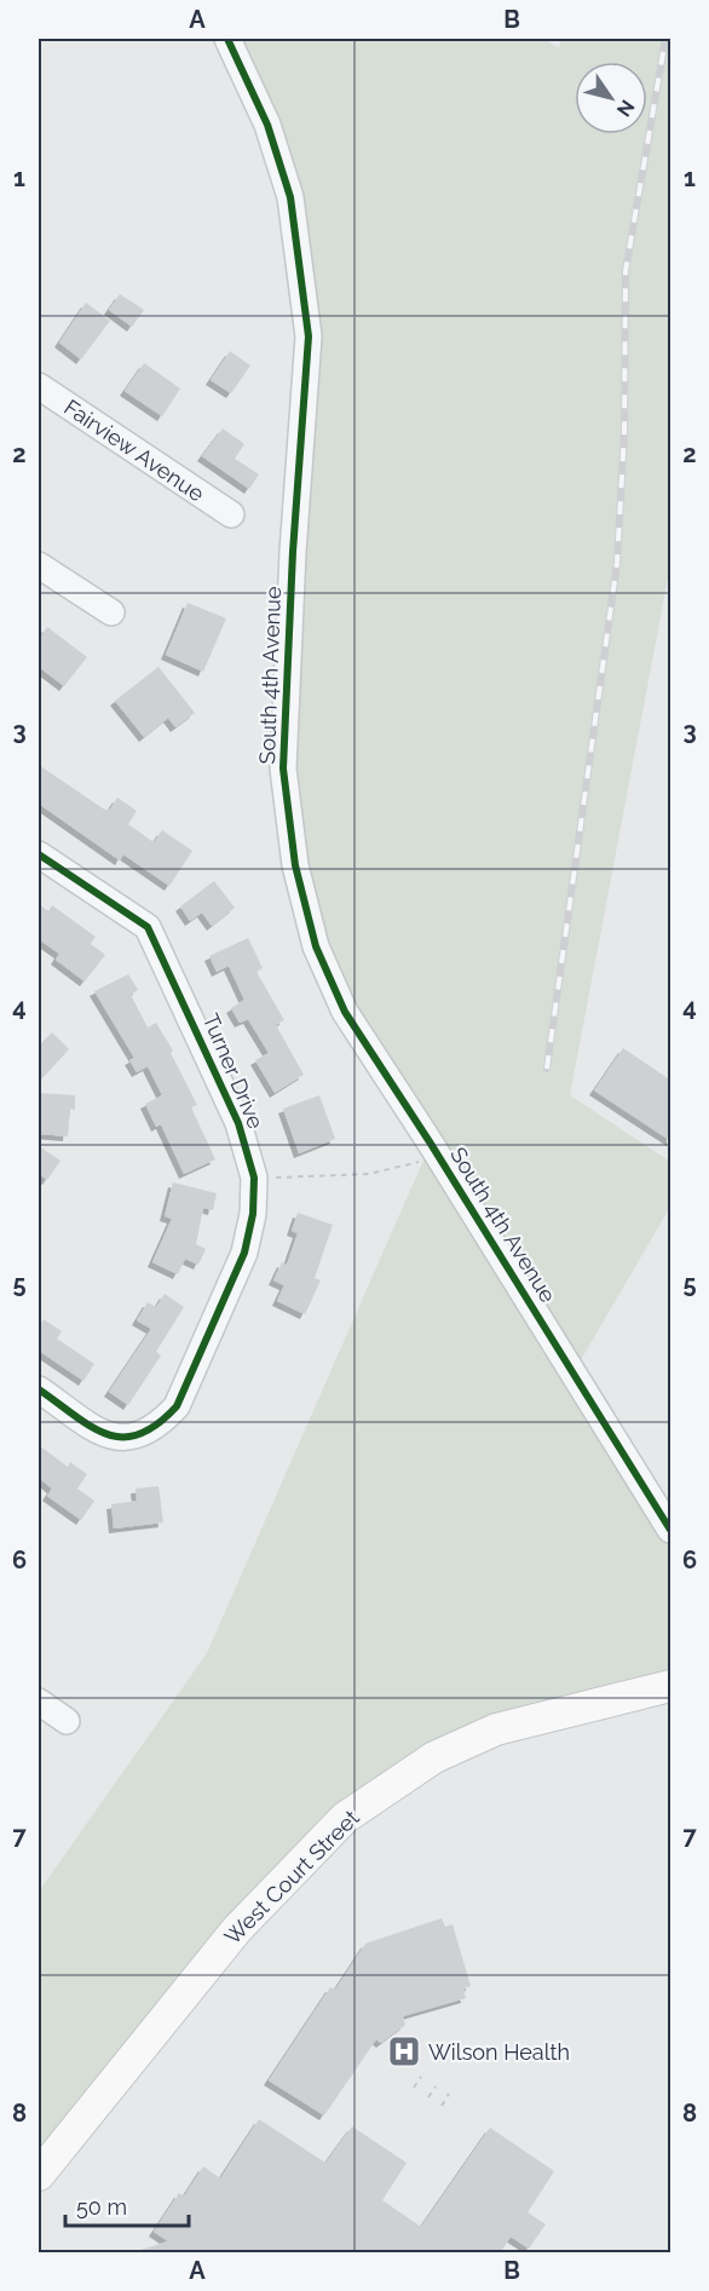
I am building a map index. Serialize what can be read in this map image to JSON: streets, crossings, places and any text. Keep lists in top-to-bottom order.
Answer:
{
  "streets": {
    "main road": ["West Court Street"],
    "street": ["Fairview Avenue", "South 4th Avenue", "Turner Drive"]
  },
  "places": {
    "hospital": ["Wilson Health"]
  },
  "scale_bar": "50 m",
  "north": "bottom right",
  "grid": {
    "columns": ["A", "B"],
    "rows": [
      "1",
      "2",
      "3",
      "4",
      "5",
      "6",
      "7",
      "8"
    ]
  }
}
